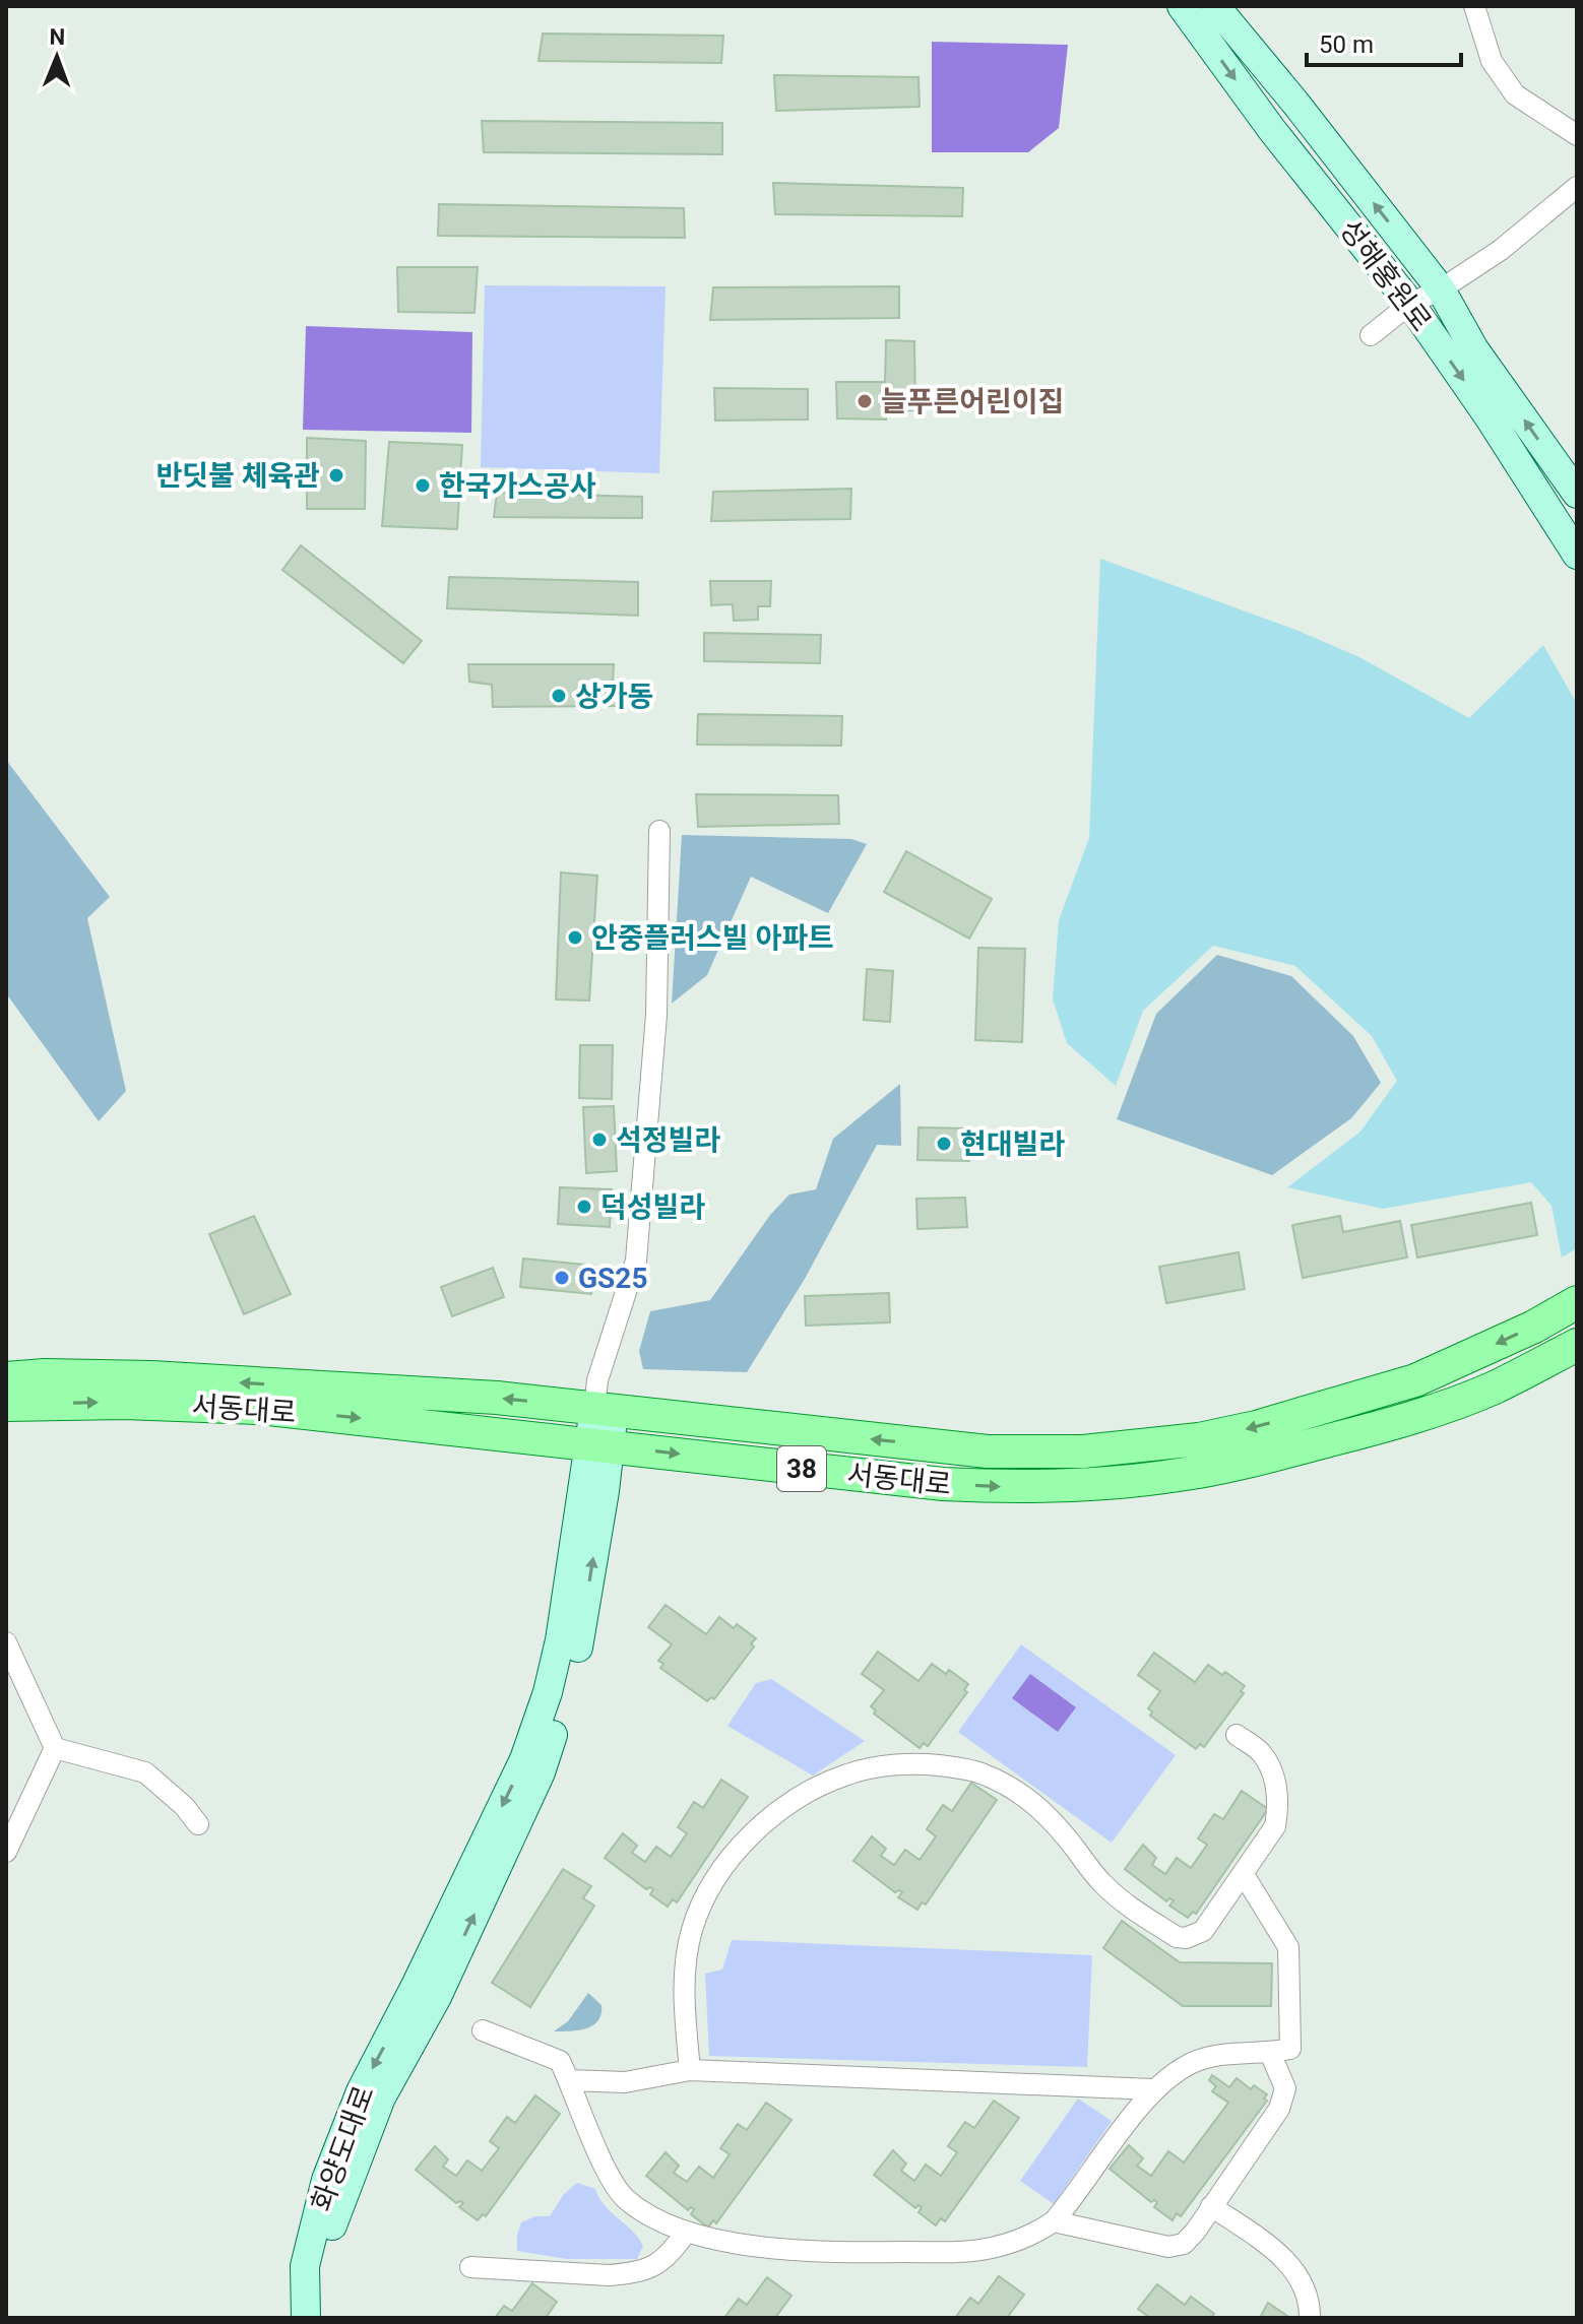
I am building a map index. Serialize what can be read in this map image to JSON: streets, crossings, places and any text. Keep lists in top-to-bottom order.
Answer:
{
  "streets": {
    "main road": ["서동대로", "38"],
    "street": ["성해홍원로", "화양도대로"]
  },
  "places": [
    "늘푸른어린이집",
    "반딧불 체육관",
    "한국가스공사",
    "상가동",
    "안중플러스빌 아파트",
    "석정빌라",
    "현대빌라",
    "덕성빌라",
    "GS25"
  ],
  "scale_bar": "50 m",
  "north": "top"
}
